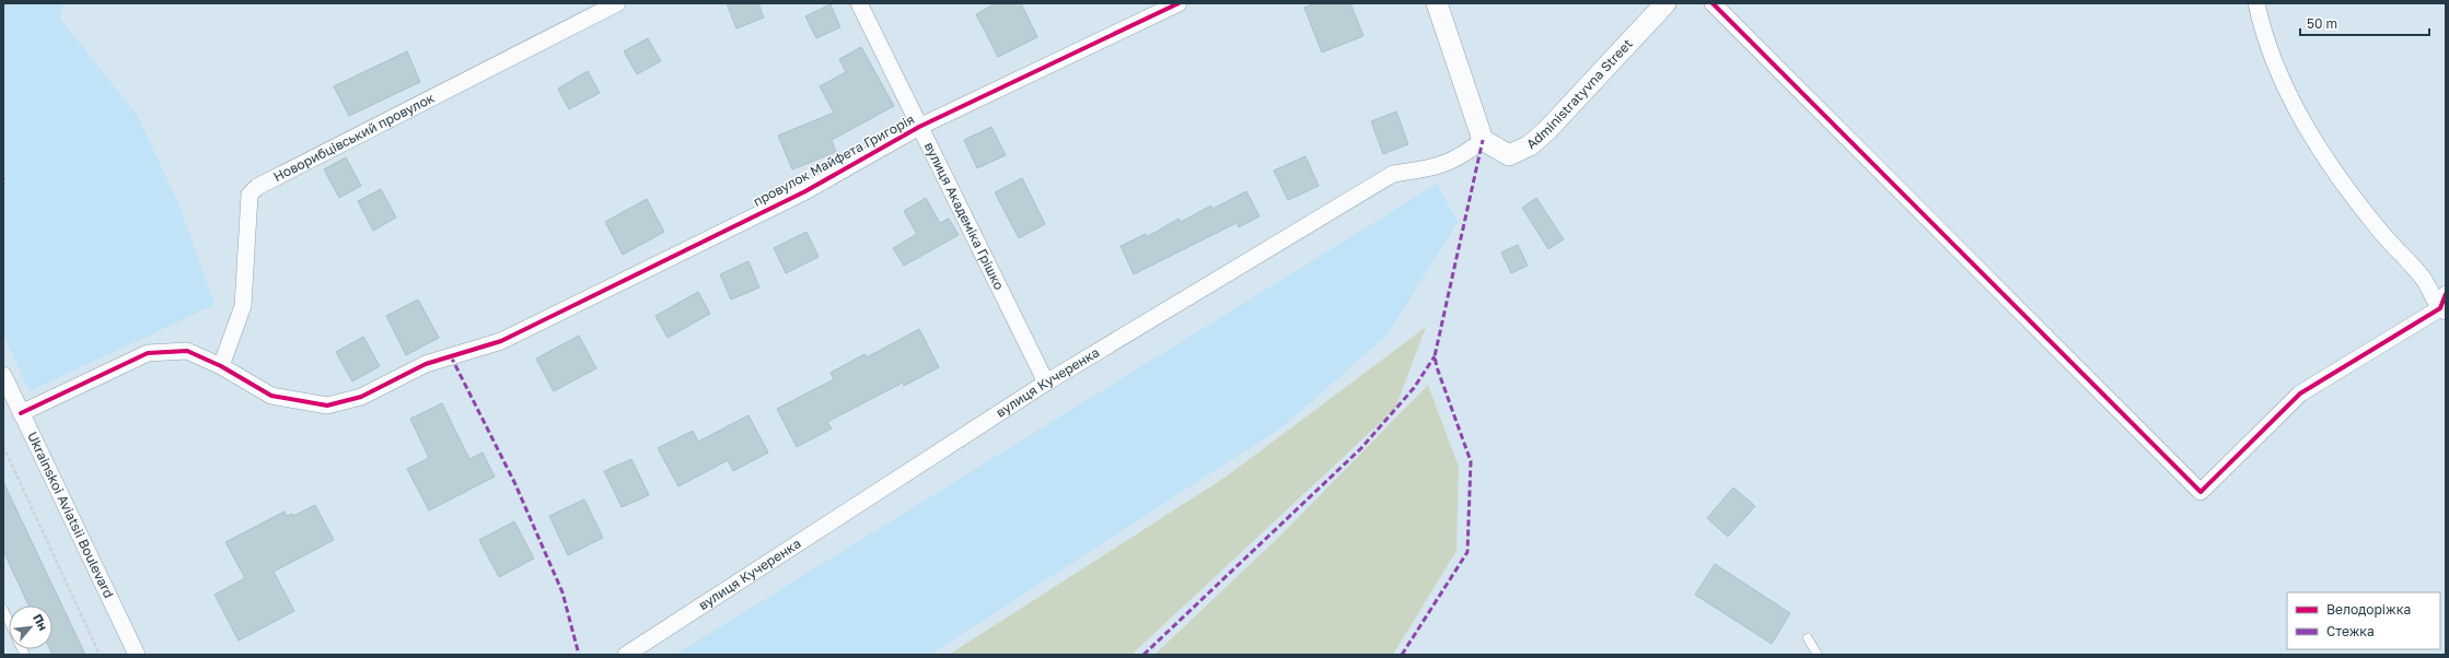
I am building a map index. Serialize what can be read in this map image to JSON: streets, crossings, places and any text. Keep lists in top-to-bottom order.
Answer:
{
  "streets": {
    "street": [
      "Administratyvna Street",
      "Новорибцівський провулок",
      "провулок Майфета Григорія",
      "вулиця Академіка Грішко",
      "вулиця Кучеренка",
      "Ukrainskoi Aviatsii Boulevard"
    ]
  },
  "crossings": [
    ["Administratyvna Street", "вулиця Кучеренка"],
    ["Новорибцівський провулок", "провулок Майфета Григорія"],
    ["провулок Майфета Григорія", "вулиця Академіка Грішко"],
    ["провулок Майфета Григорія", "Ukrainskoi Aviatsii Boulevard"],
    ["вулиця Академіка Грішко", "вулиця Кучеренка"]
  ],
  "legend": ["Велодоріжка", "Стежка"],
  "scale_bar": "50 m",
  "north": "top right"
}
